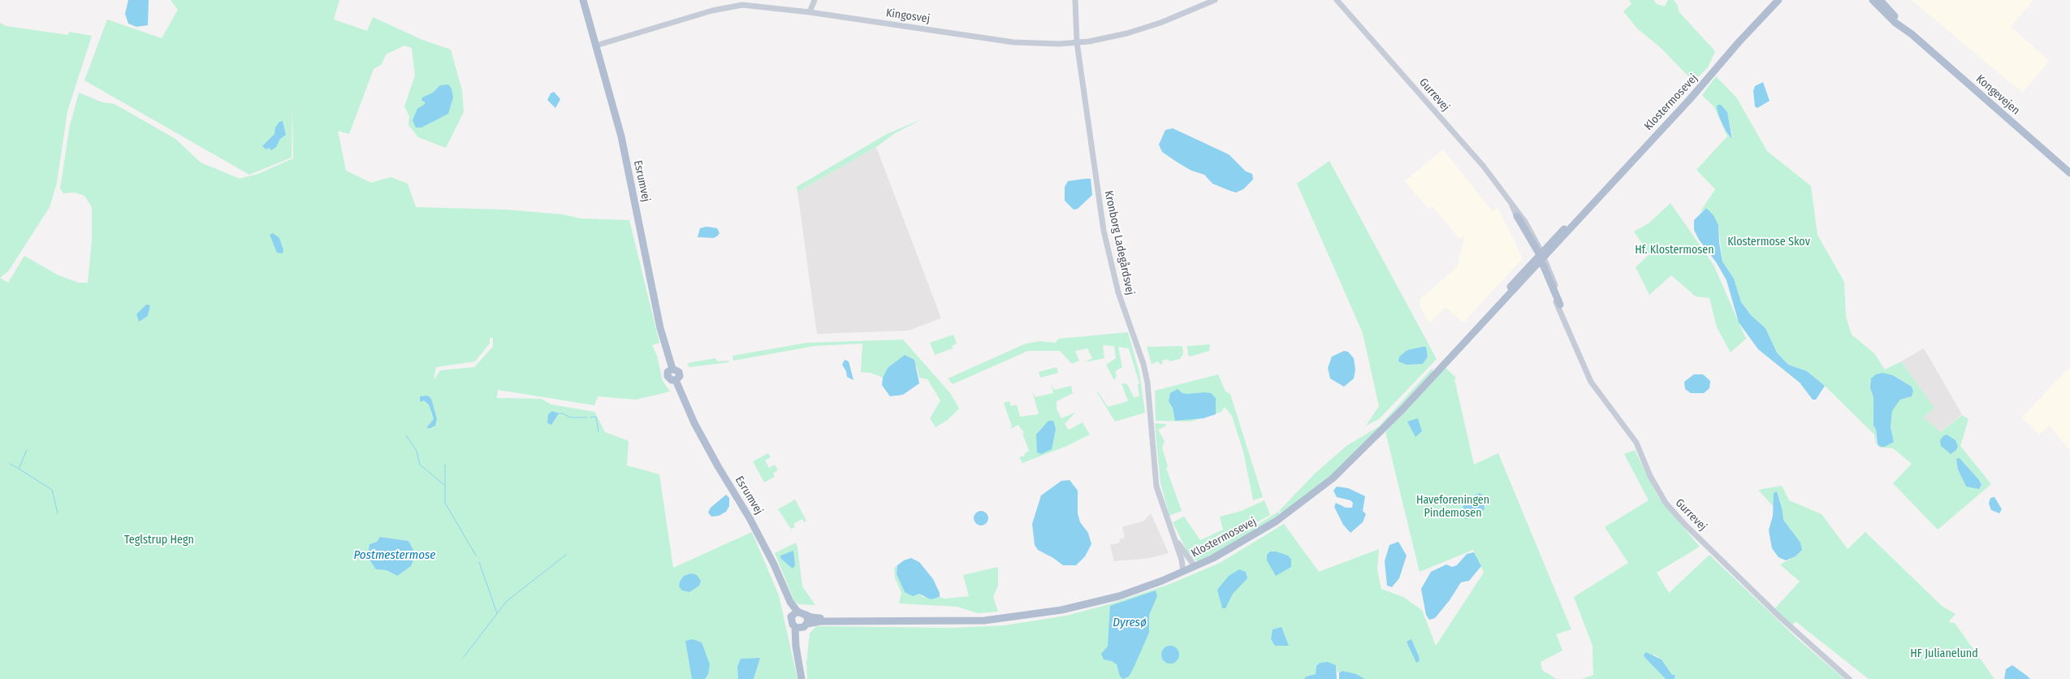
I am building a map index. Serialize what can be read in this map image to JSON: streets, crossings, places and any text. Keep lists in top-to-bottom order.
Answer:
{
  "streets": {
    "main road": ["Kongevejen", "Klostermosevej", "Esrumvej"],
    "street": ["Kingosvej", "Gurrevej", "Kronborg Ladegårdsvej"]
  },
  "crossings": [
    ["Kingosvej", "Esrumvej"],
    ["Kingosvej", "Kronborg Ladegårdsvej"],
    ["Gurrevej", "Klostermosevej"],
    ["Klostermosevej", "Esrumvej"],
    ["Klostermosevej", "Kronborg Ladegårdsvej"]
  ],
  "water": ["Postmestermose", "Dyresø"],
  "parks": [
    "Klostermose Skov",
    "Hf. Klostermosen",
    "Haveforeningen Pindemosen",
    "Teglstrup Hegn",
    "HF Julianelund"
  ]
}
